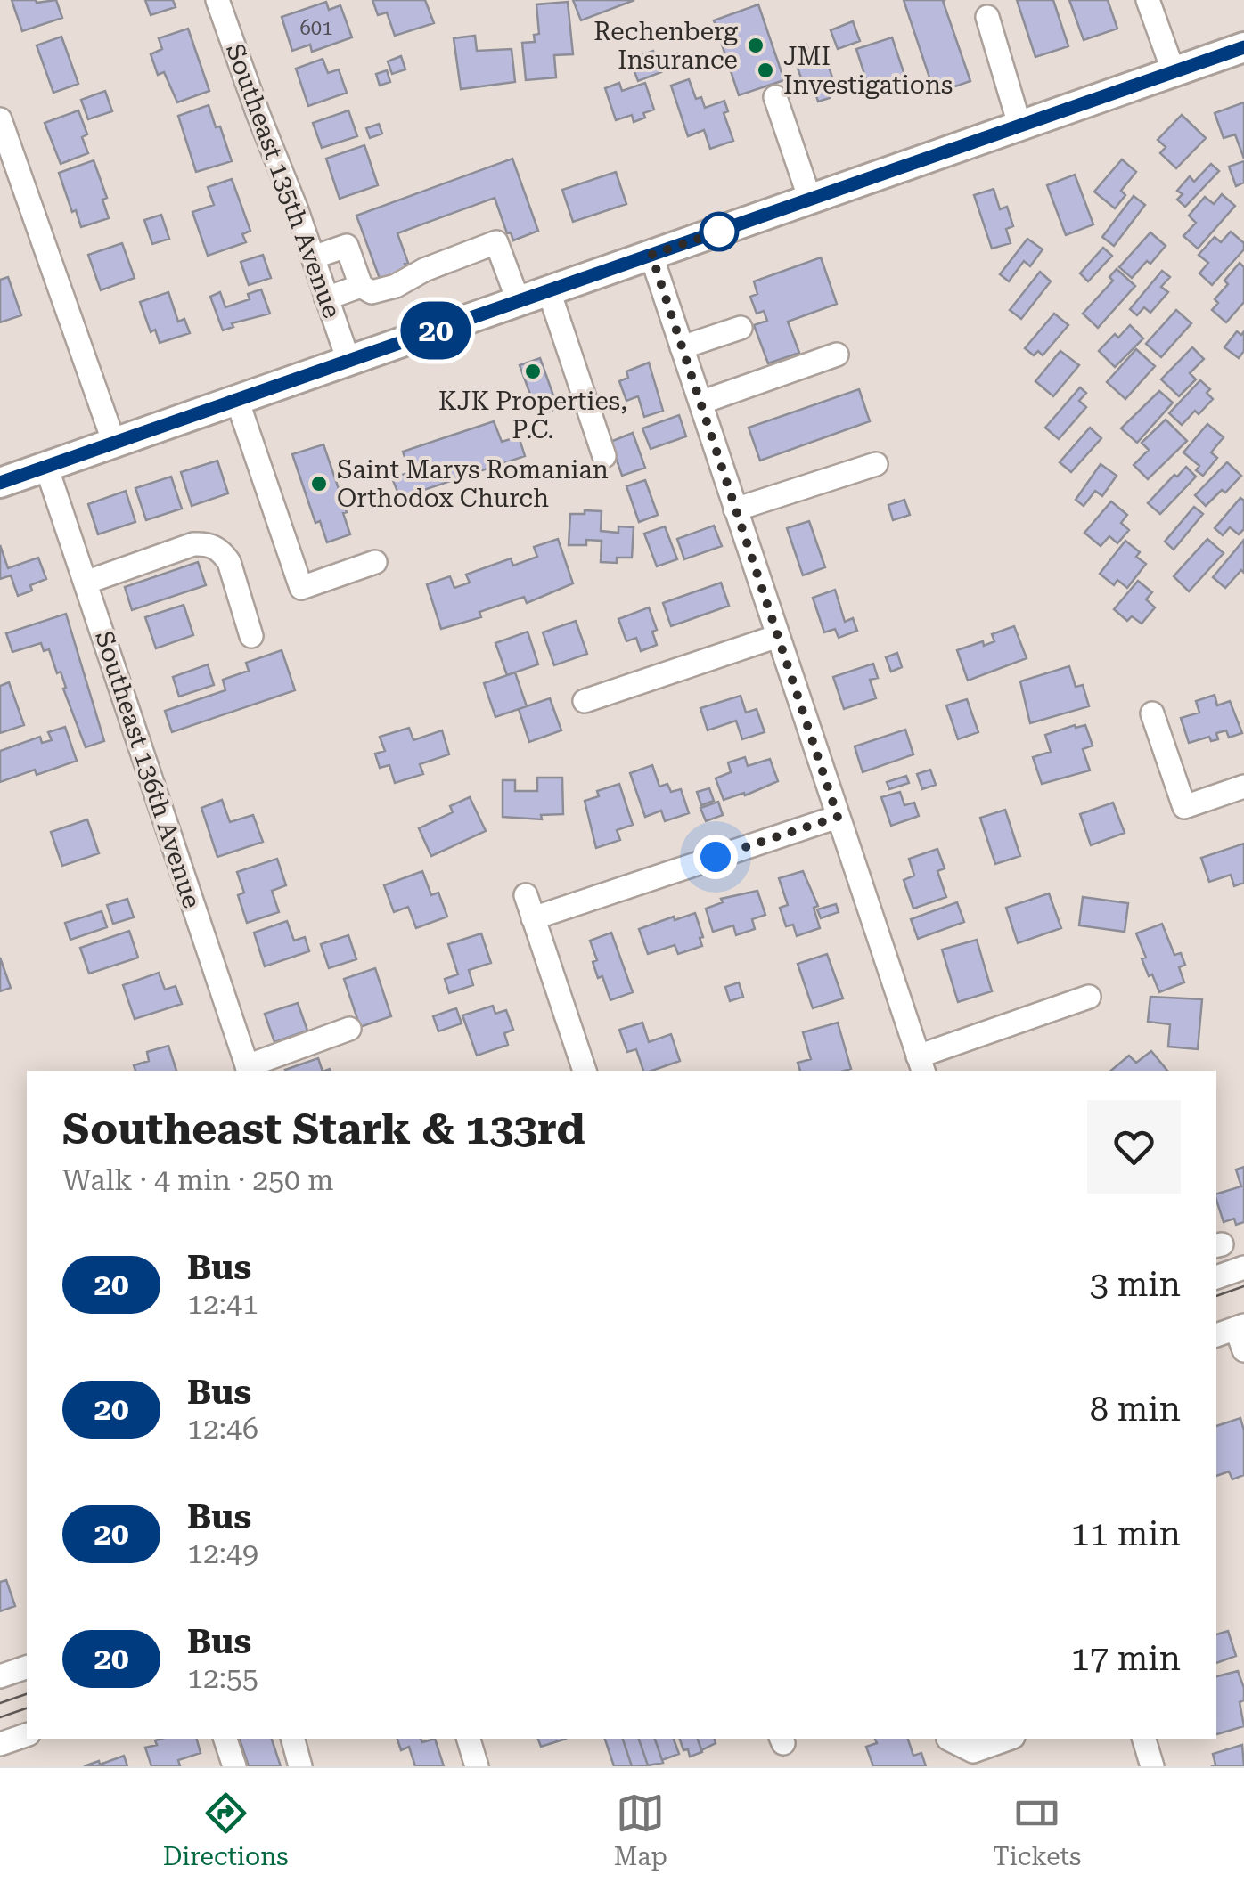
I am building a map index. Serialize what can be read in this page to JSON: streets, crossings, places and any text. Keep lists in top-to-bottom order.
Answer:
{
  "streets": {
    "street": ["Southeast 135th Avenue", "Southeast 136th Avenue"]
  },
  "places": [
    "Rechenberg Insurance",
    "JMI Investigations",
    "KJK Properties, P.C.",
    "Saint Marys Romanian Orthodox Church"
  ],
  "lines": ["bus line 20"],
  "house_numbers": ["601"],
  "page": {
    "on_map": "20",
    "heading": ["Southeast Stark & 133rd", "Walk · 4 min · 250 m"],
    "list": [
      {
        "mark": "20",
        "name": "Bus",
        "note": "12:41",
        "value": "3 min"
      },
      {
        "mark": "20",
        "name": "Bus",
        "note": "12:46",
        "value": "8 min"
      },
      {
        "mark": "20",
        "name": "Bus",
        "note": "12:49",
        "value": "11 min"
      },
      {
        "mark": "20",
        "name": "Bus",
        "note": "12:55",
        "value": "17 min"
      }
    ],
    "tabs": ["Directions", "Map", "Tickets"]
  }
}
